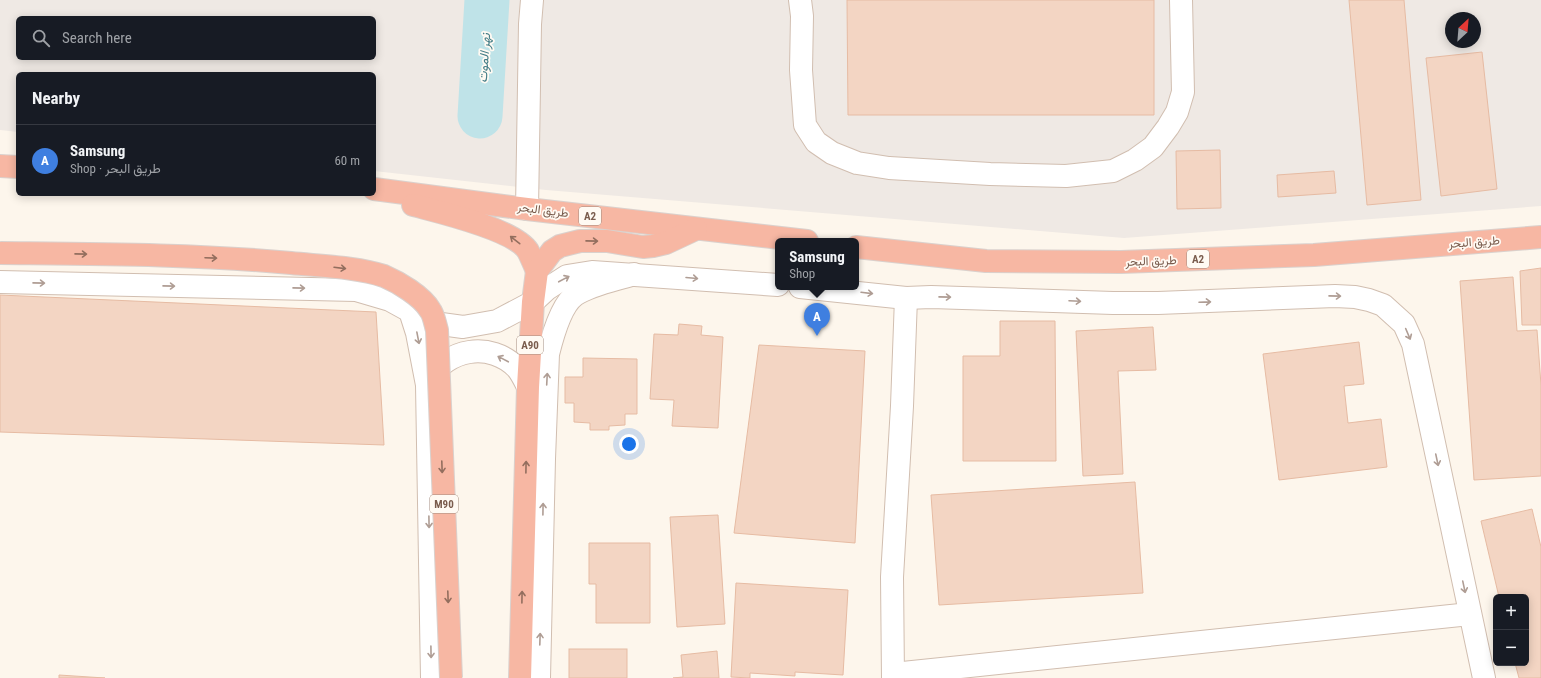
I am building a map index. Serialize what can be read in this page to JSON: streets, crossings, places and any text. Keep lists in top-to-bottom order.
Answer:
{
  "streets": {
    "highway": [
      "طريق البحر",
      "A2",
      "A90",
      "M90"
    ]
  },
  "water": ["نهر الموت"],
  "north": "top right",
  "page": {
    "search": "Search here",
    "heading": "Nearby",
    "list": [
      {
        "mark": "A",
        "name": "Samsung",
        "note": "Shop · طريق البحر",
        "value": "60 m"
      }
    ],
    "popup": ["Samsung", "Shop"],
    "pins": "A",
    "map_buttons": ["+", "−"]
  }
}
